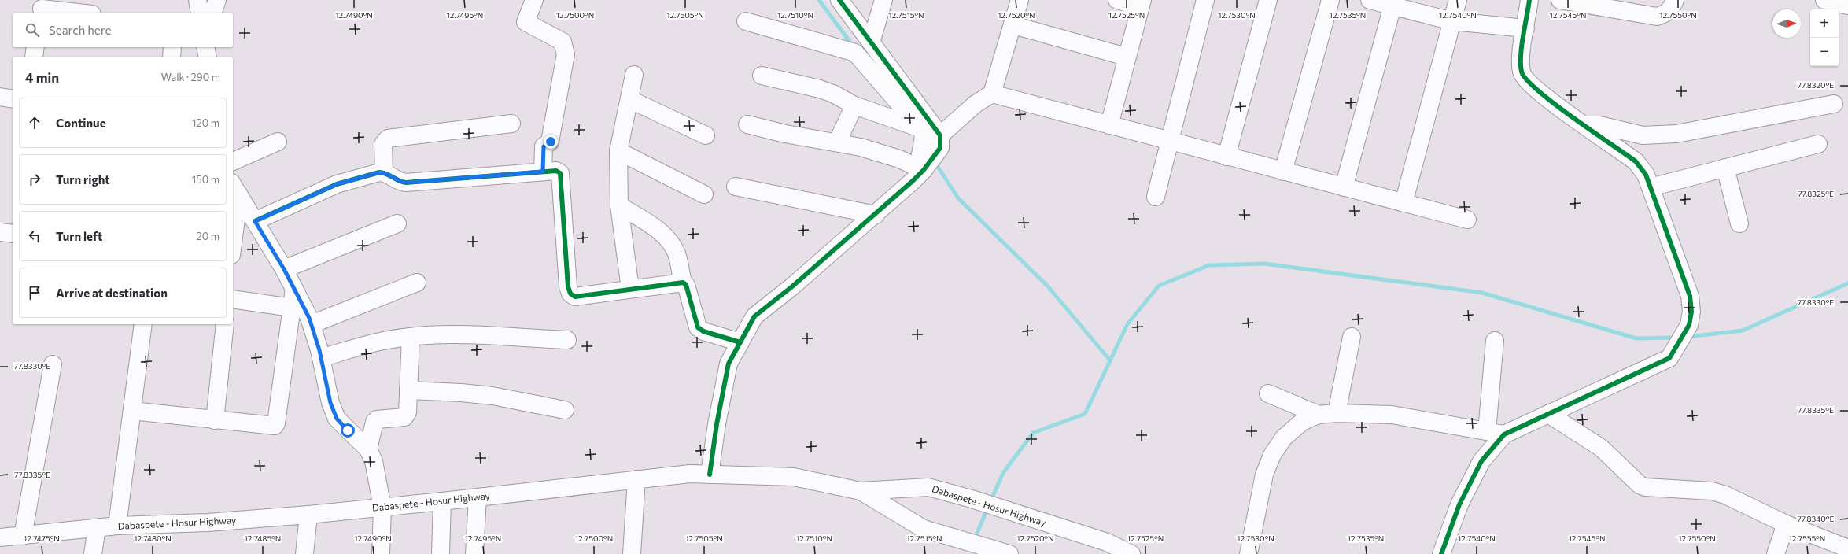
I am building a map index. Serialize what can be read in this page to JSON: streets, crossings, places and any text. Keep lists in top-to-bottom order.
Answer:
{
  "streets": {
    "main road": ["Dabaspete - Hosur Highway"]
  },
  "north": "right",
  "page": {
    "map_buttons": ["+", "−"],
    "search": "Search here",
    "heading": ["4 min", "Walk · 290 m"],
    "list": [
      ["Continue", "120 m"],
      ["Turn right", "150 m"],
      ["Turn left", "20 m"],
      "Arrive at destination"
    ]
  },
  "coordinates": [
    "12.7490°N",
    "12.7495°N",
    "12.7500°N",
    "12.7505°N",
    "12.7510°N",
    "12.7515°N",
    "12.7520°N",
    "12.7525°N",
    "12.7530°N",
    "12.7535°N",
    "12.7540°N",
    "12.7545°N",
    "12.7550°N",
    "77.8320°E",
    "77.8325°E",
    "77.8330°E",
    "77.8335°E",
    "77.8340°E",
    "12.7475°N",
    "12.7480°N",
    "12.7485°N",
    "12.7555°N"
  ]
}
